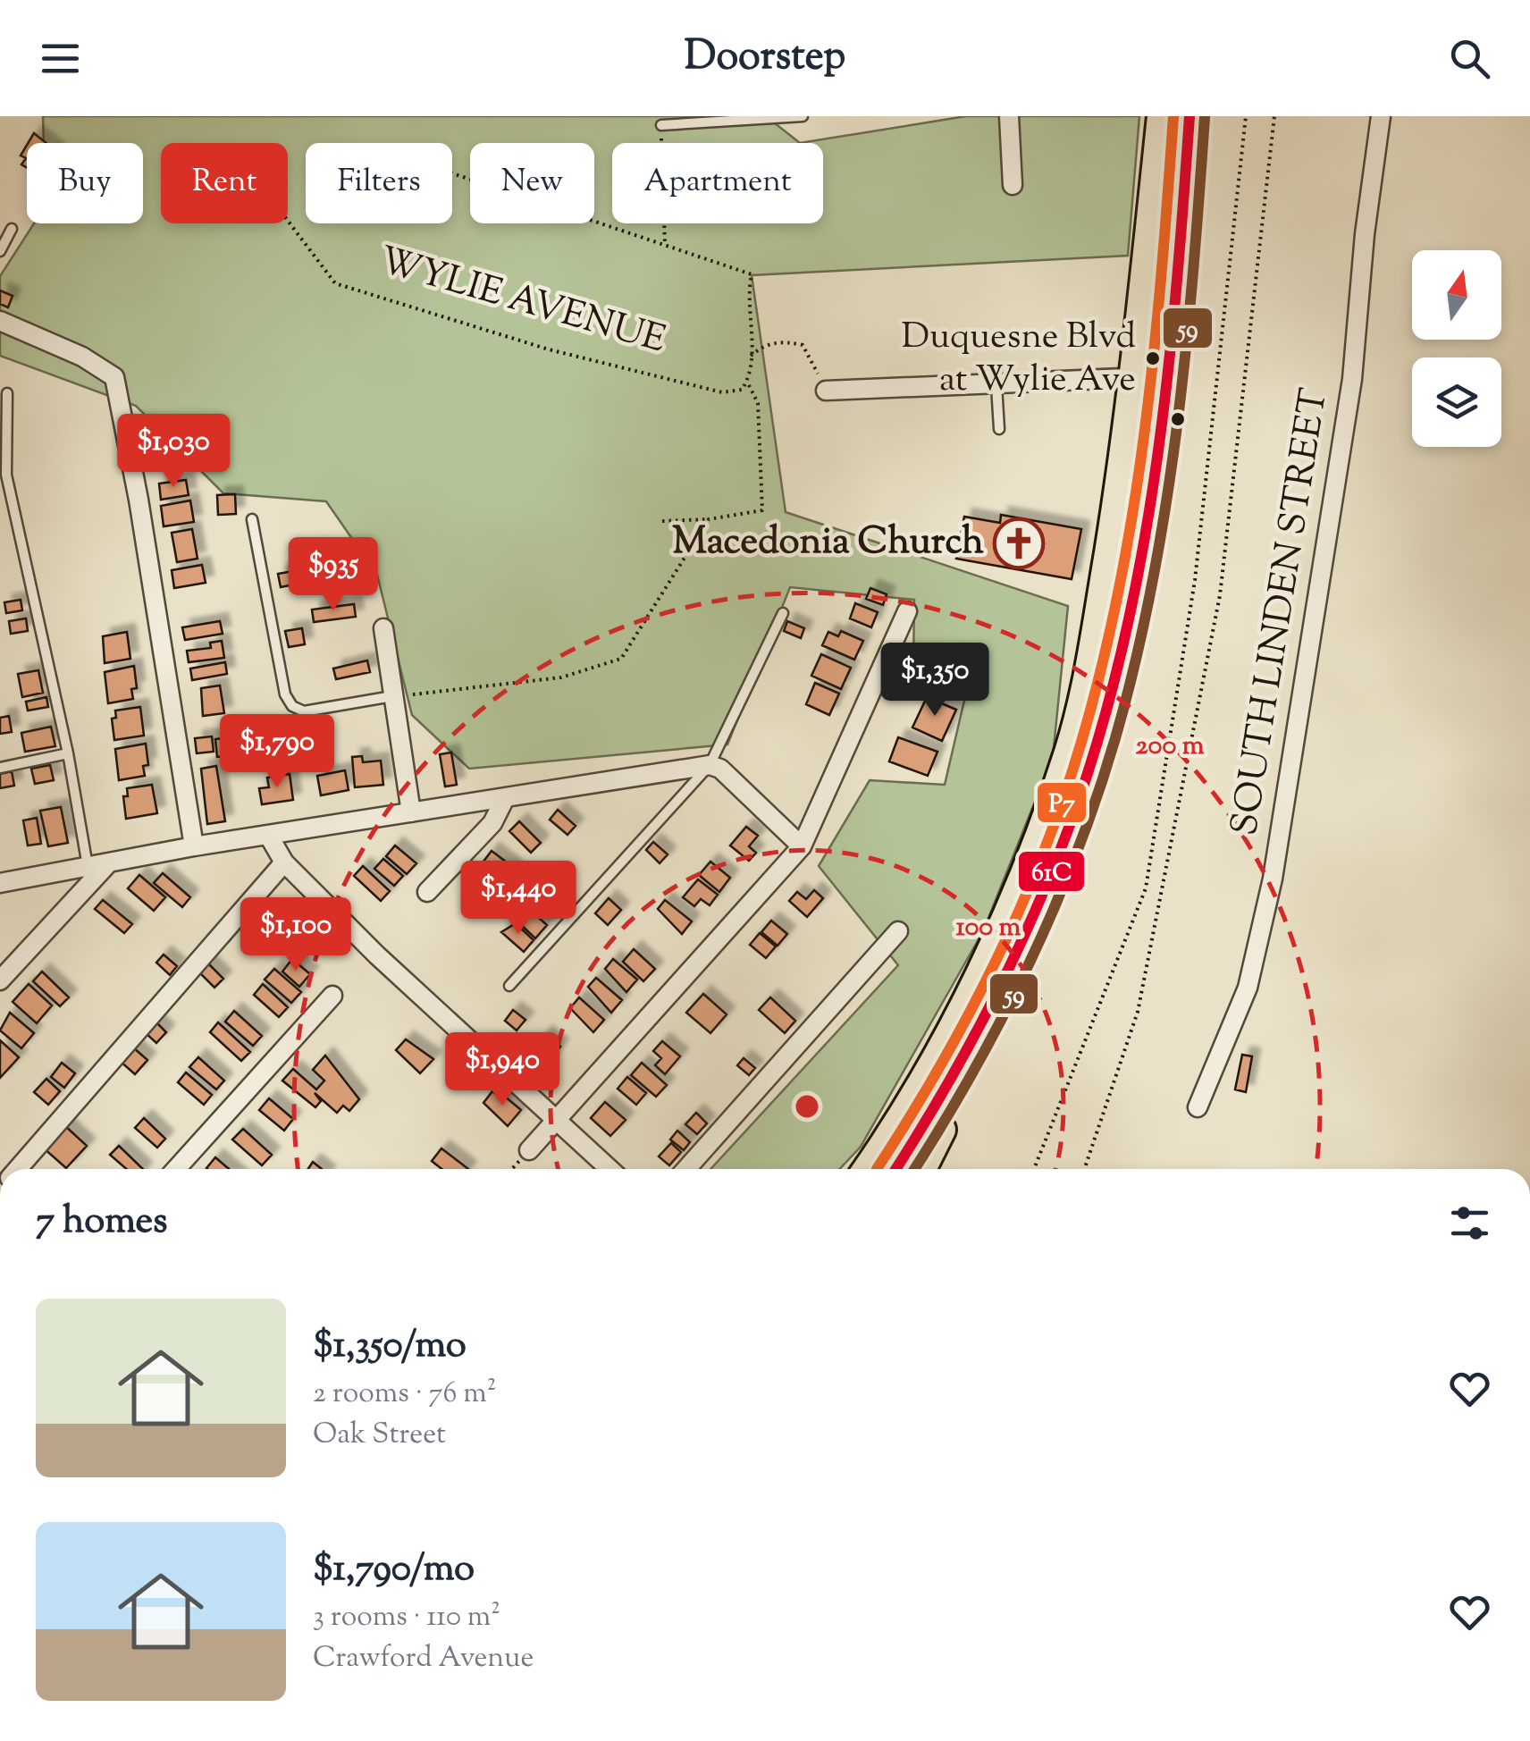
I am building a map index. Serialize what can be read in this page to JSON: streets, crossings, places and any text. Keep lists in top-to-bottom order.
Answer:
{
  "streets": {
    "street": ["SOUTH LINDEN STREET"],
    "path": ["WYLIE AVENUE"]
  },
  "places": {
    "other": ["Duquesne Blvd at Wylie Ave"],
    "church": ["Macedonia Church"]
  },
  "lines": ["transit line 61C", "transit line P7", "transit line 59"],
  "north": "top",
  "page": {
    "header": "Doorstep",
    "chip": [
      "Buy",
      "Rent",
      "Filters",
      "New",
      "Apartment"
    ],
    "price": [
      "$1,030",
      "$935",
      "$1,350",
      "$1,790",
      "$1,440",
      "$1,100",
      "$1,940"
    ],
    "heading": "7 homes",
    "list": [
      {
        "name": "$1,350/mo",
        "note": "2 rooms · 76 m² · Oak Street"
      },
      {
        "name": "$1,790/mo",
        "note": "3 rooms · 110 m² · Crawford Avenue"
      }
    ]
  },
  "rings": ["200 m", "100 m"]
}
